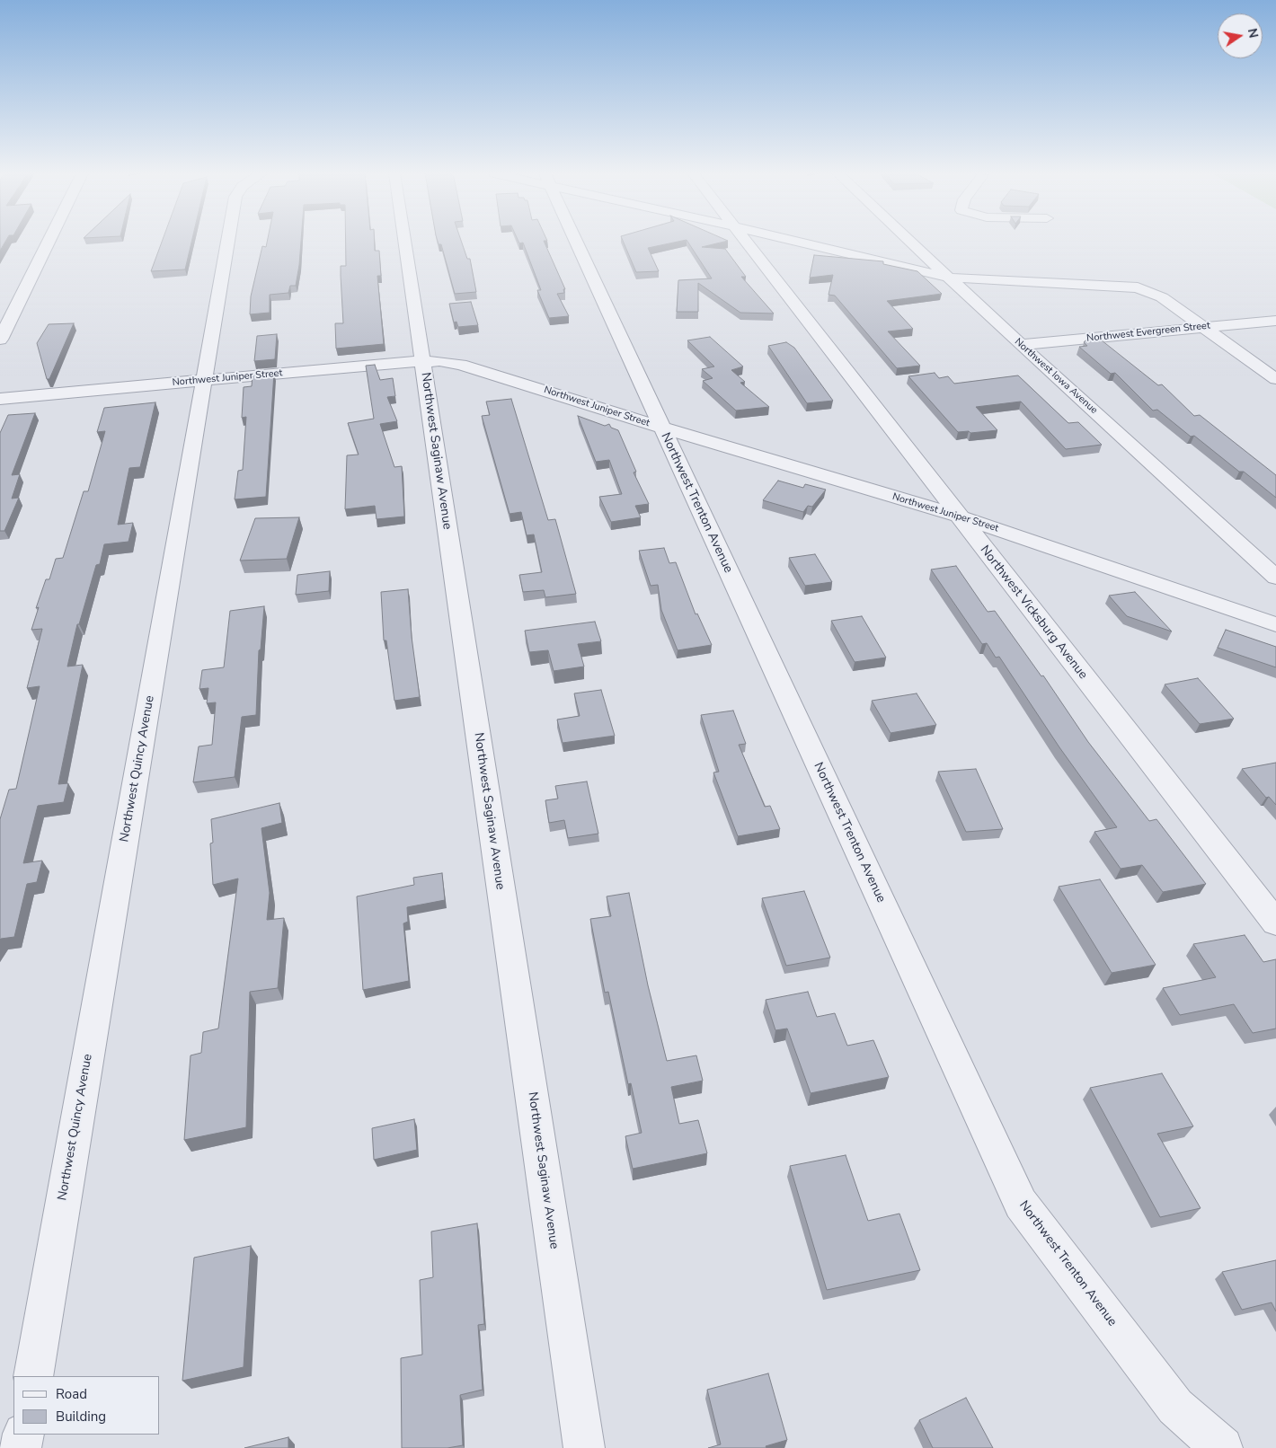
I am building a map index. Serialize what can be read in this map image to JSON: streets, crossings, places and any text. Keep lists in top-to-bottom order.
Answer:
{
  "streets": {
    "street": [
      "Northwest Evergreen Street",
      "Northwest Iowa Avenue",
      "Northwest Juniper Street",
      "Northwest Saginaw Avenue",
      "Northwest Trenton Avenue",
      "Northwest Vicksburg Avenue",
      "Northwest Quincy Avenue"
    ]
  },
  "crossings": [
    ["Northwest Evergreen Street", "Northwest Iowa Avenue"],
    ["Northwest Juniper Street", "Northwest Saginaw Avenue"],
    ["Northwest Juniper Street", "Northwest Trenton Avenue"],
    ["Northwest Juniper Street", "Northwest Vicksburg Avenue"],
    ["Northwest Juniper Street", "Northwest Quincy Avenue"]
  ],
  "legend": ["Road", "Building"],
  "north": "right"
}
